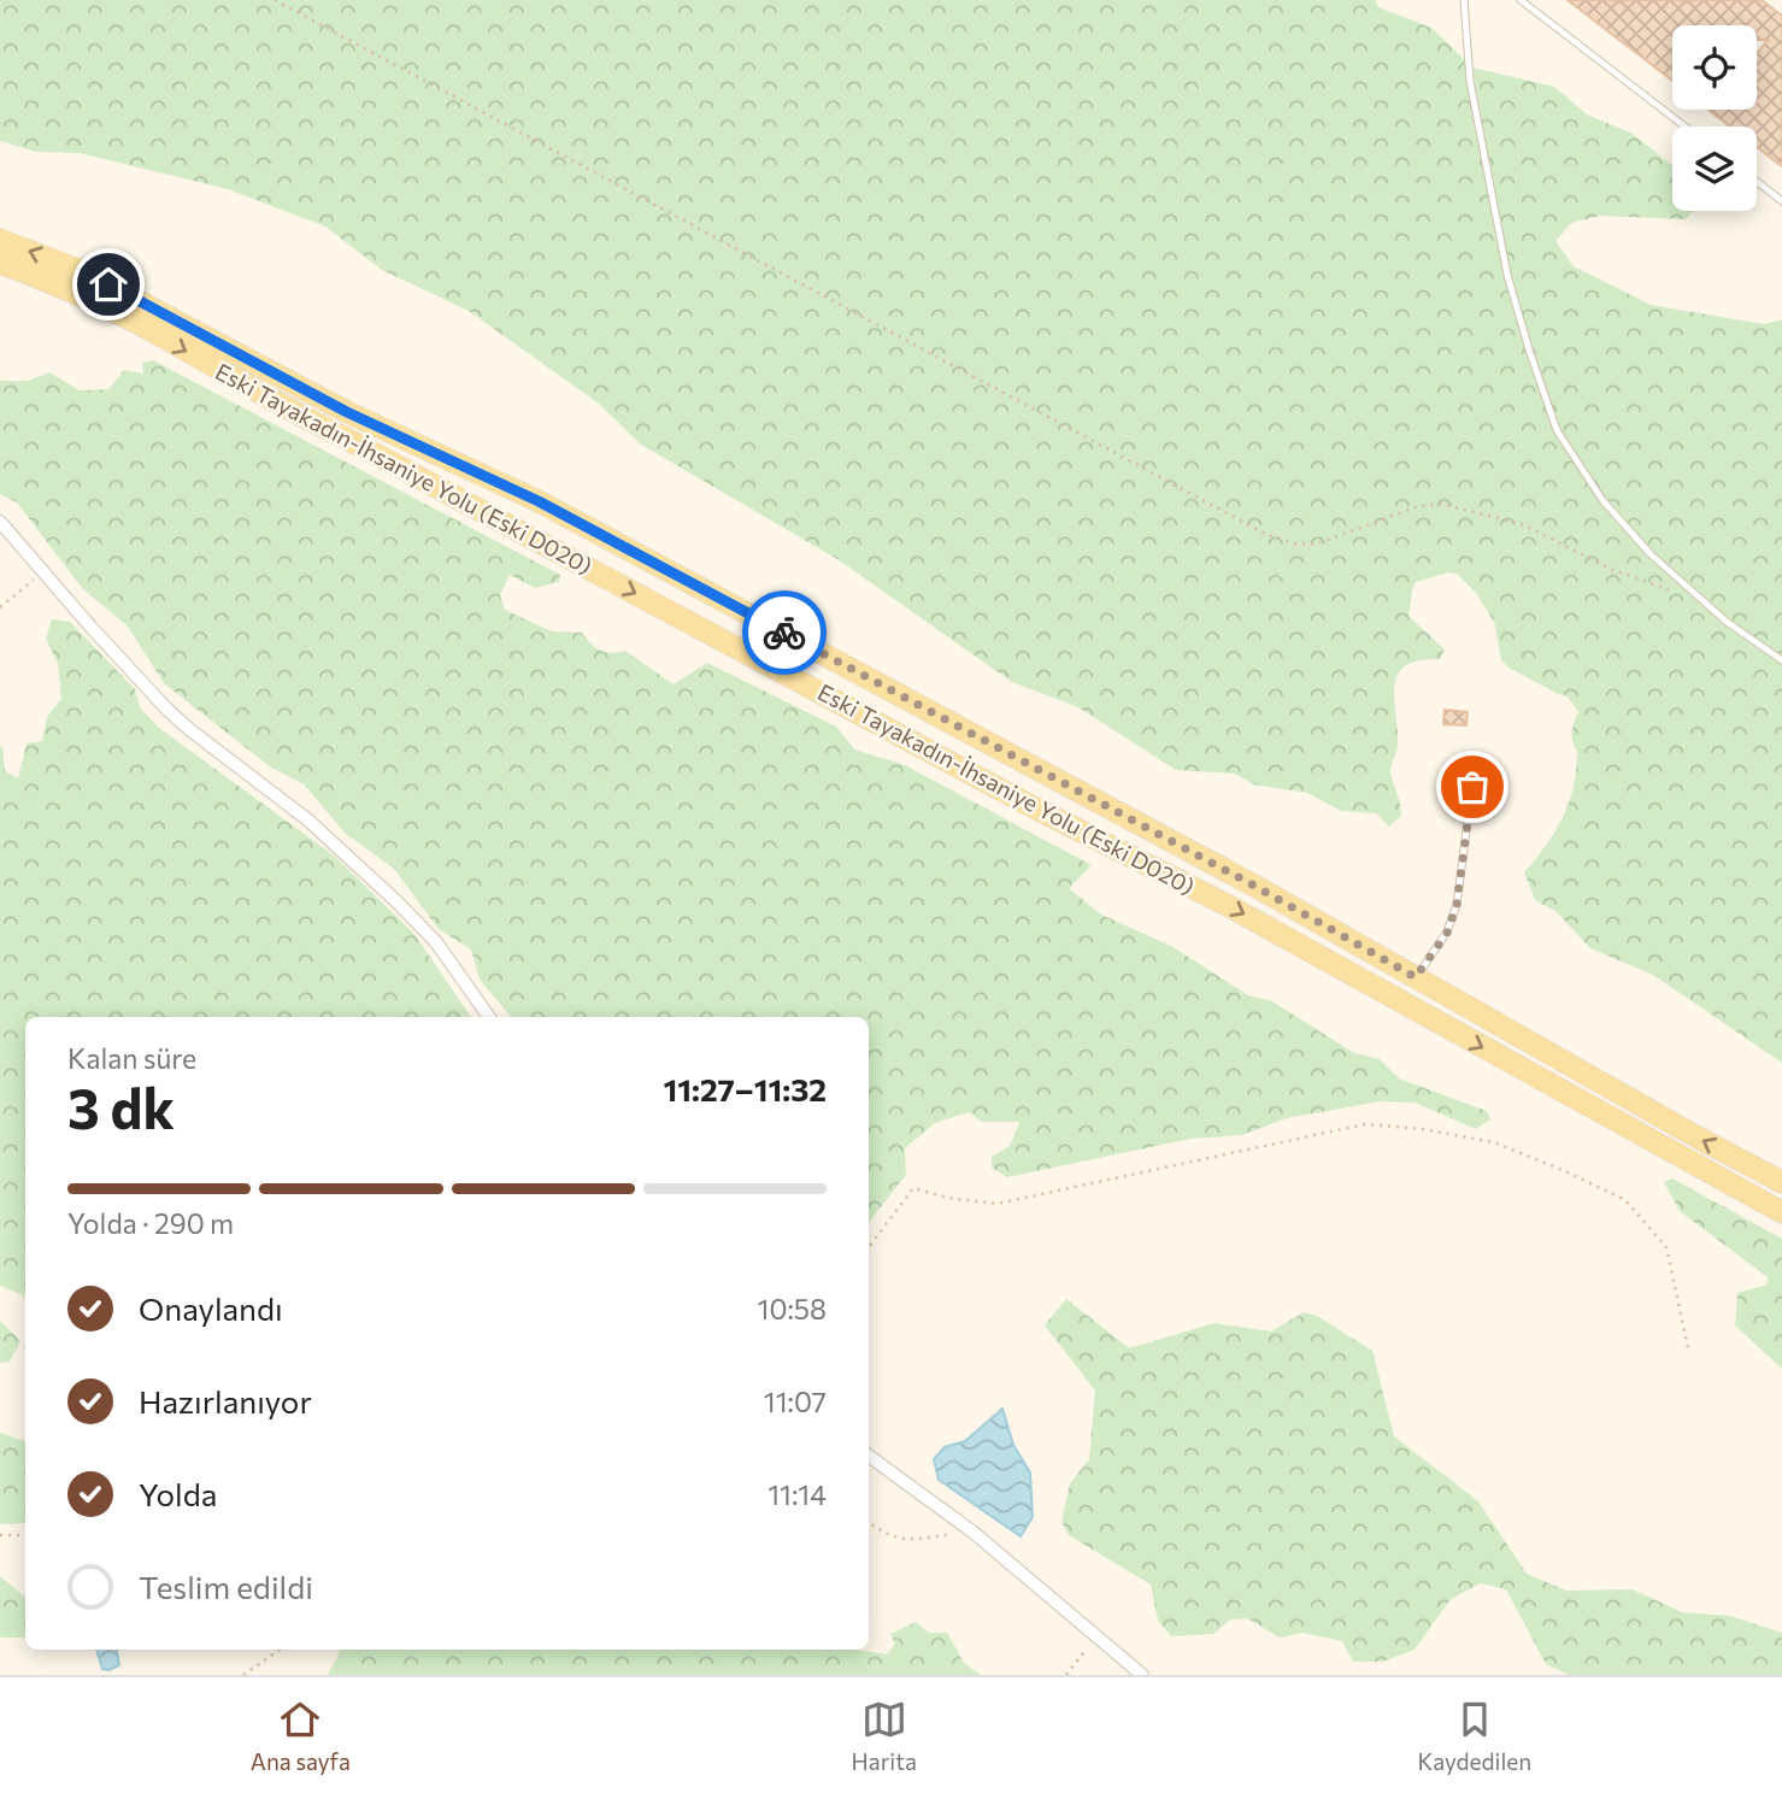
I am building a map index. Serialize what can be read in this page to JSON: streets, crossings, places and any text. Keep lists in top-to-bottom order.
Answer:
{
  "streets": {
    "main road": ["Eski Tayakadın-İhsaniye Yolu (Eski D020)"]
  },
  "page": {
    "heading": ["3 dk", "Kalan süre", "11:27–11:32"],
    "bar": "Yolda · 290 m",
    "list": [
      ["Onaylandı", "10:58"],
      ["Hazırlanıyor", "11:07"],
      ["Yolda", "11:14"],
      "Teslim edildi"
    ],
    "tabs": ["Ana sayfa", "Harita", "Kaydedilen"]
  }
}
